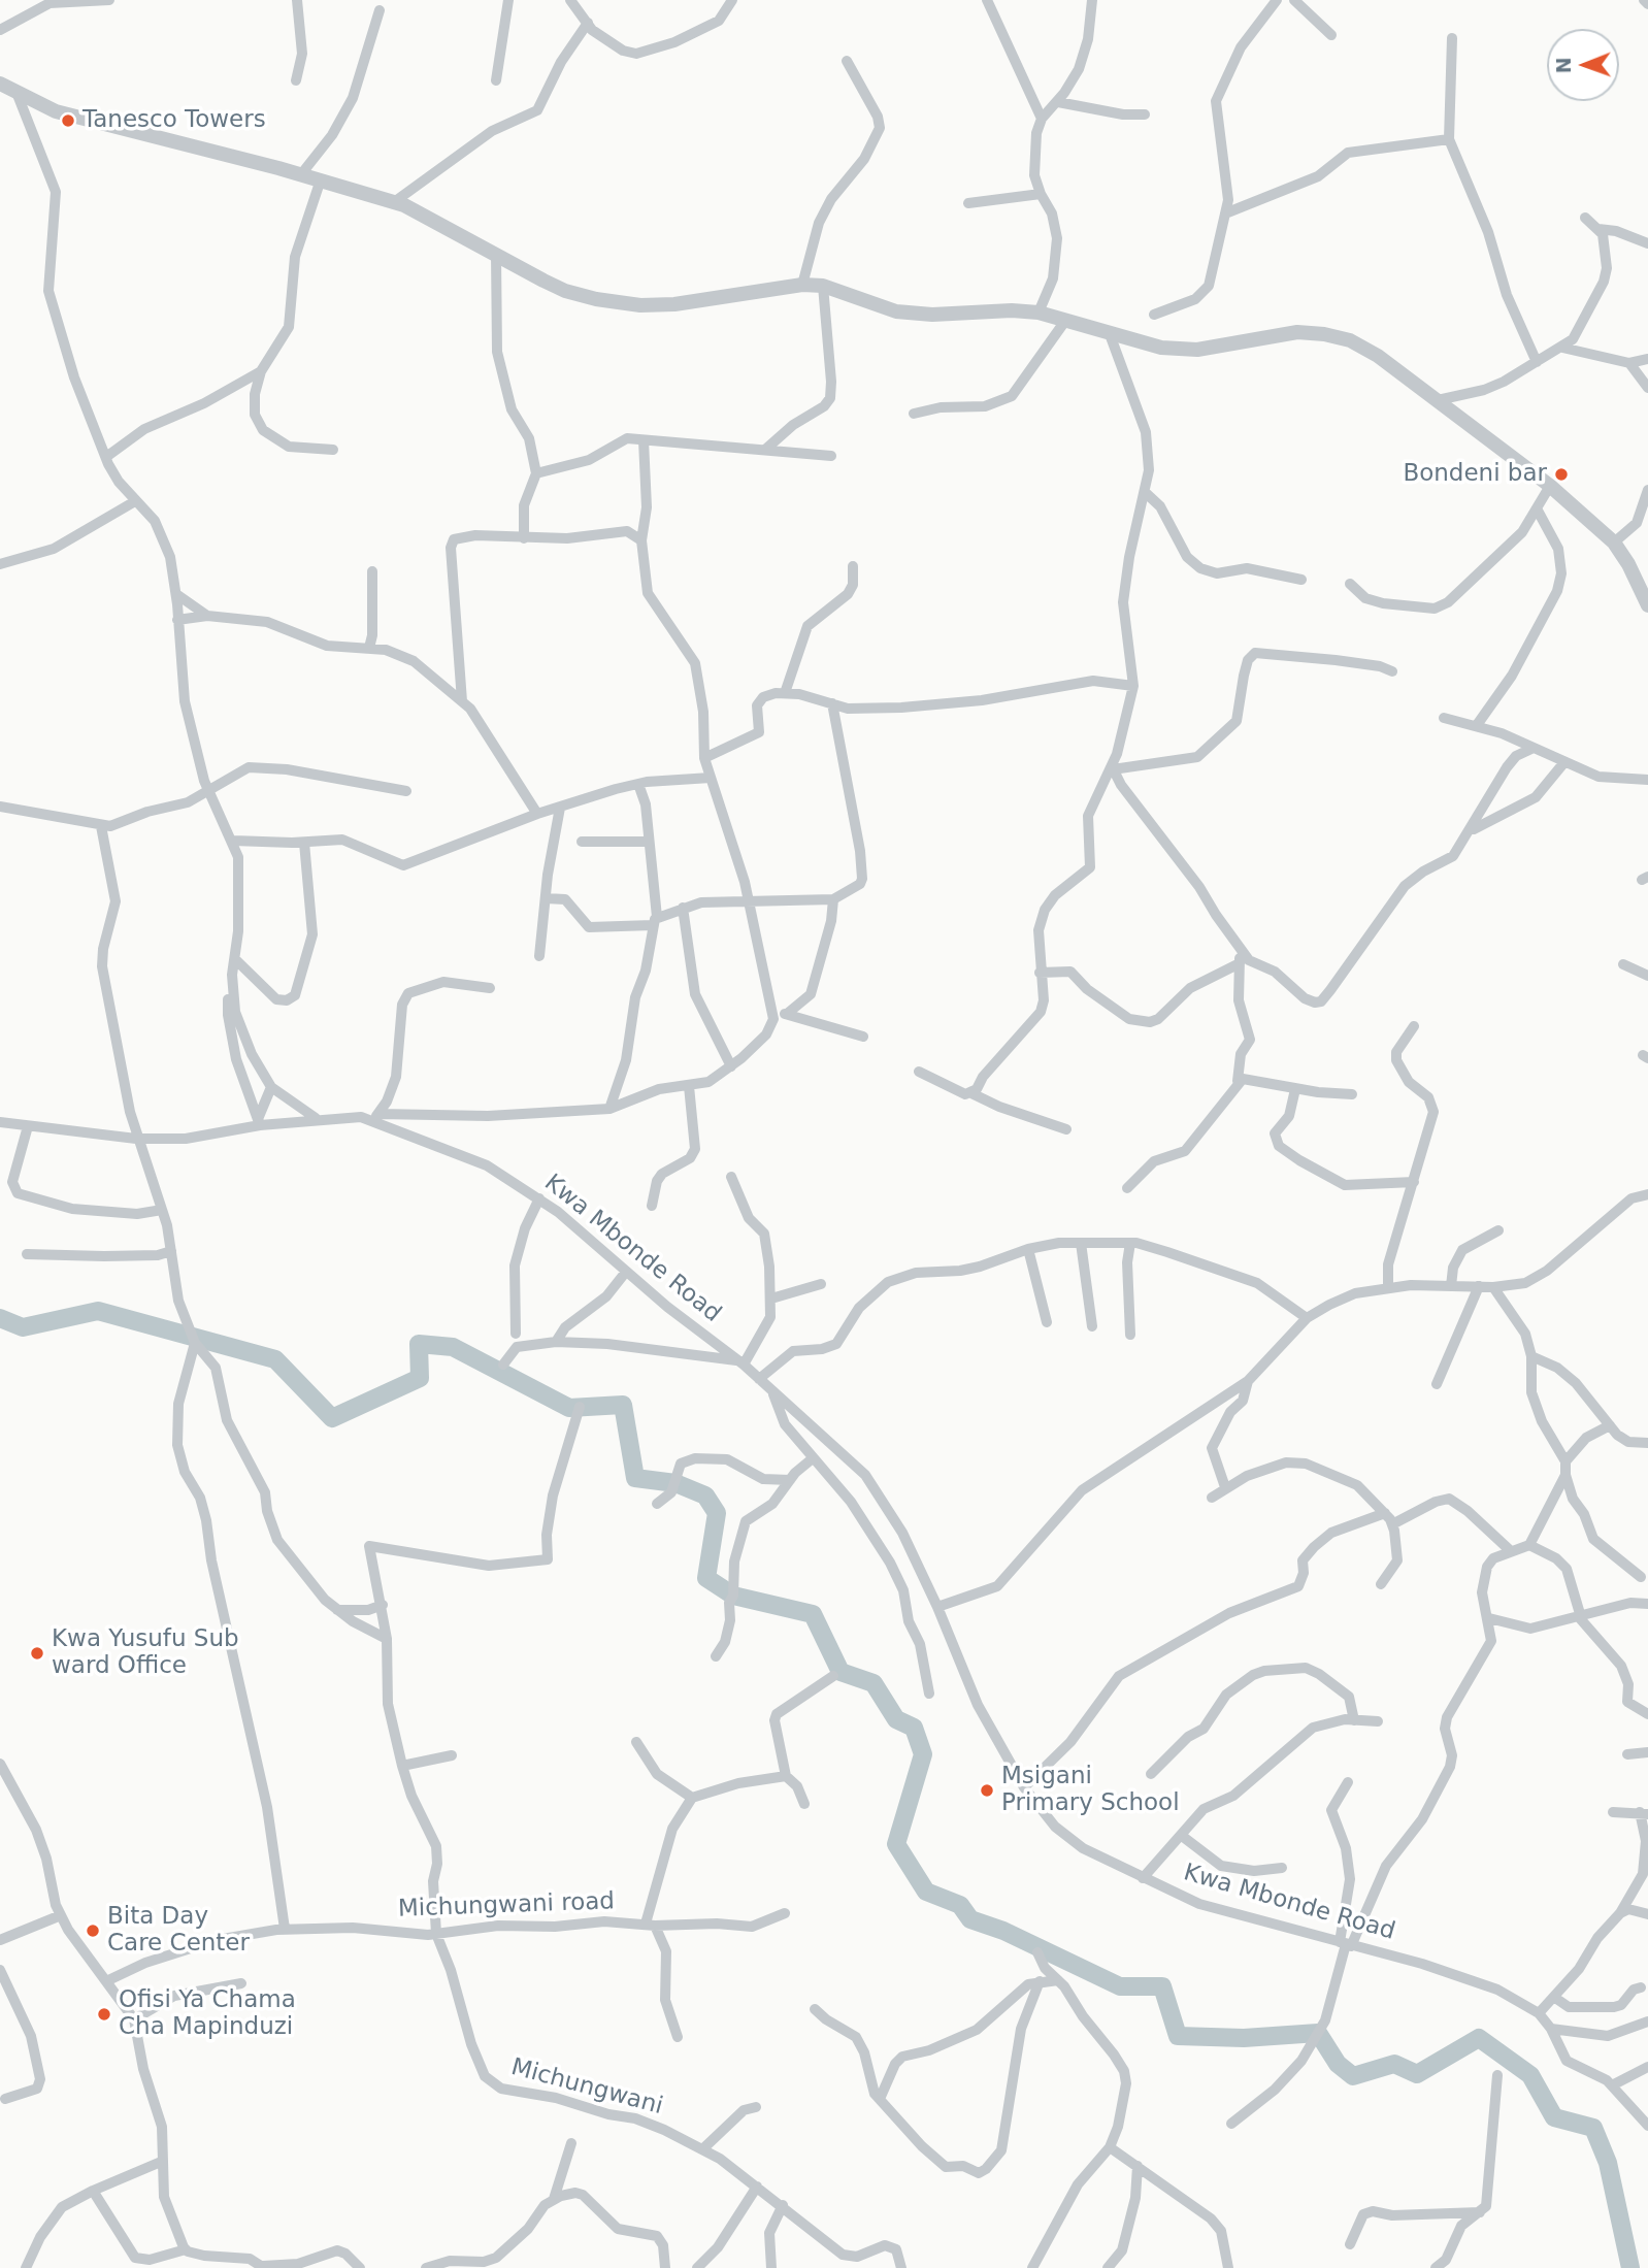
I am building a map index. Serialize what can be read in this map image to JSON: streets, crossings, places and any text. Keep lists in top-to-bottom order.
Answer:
{
  "streets": {
    "street": ["Kwa Mbonde Road", "Michungwani road", "Michungwani"]
  },
  "crossings": [
    ["Michungwani road", "Michungwani"]
  ],
  "places": [
    "Tanesco Towers",
    "Bondeni bar",
    "Kwa Yusufu Sub ward Office",
    "Msigani Primary School",
    "Bita Day Care Center",
    "Ofisi Ya Chama Cha Mapinduzi"
  ],
  "north": "left"
}
